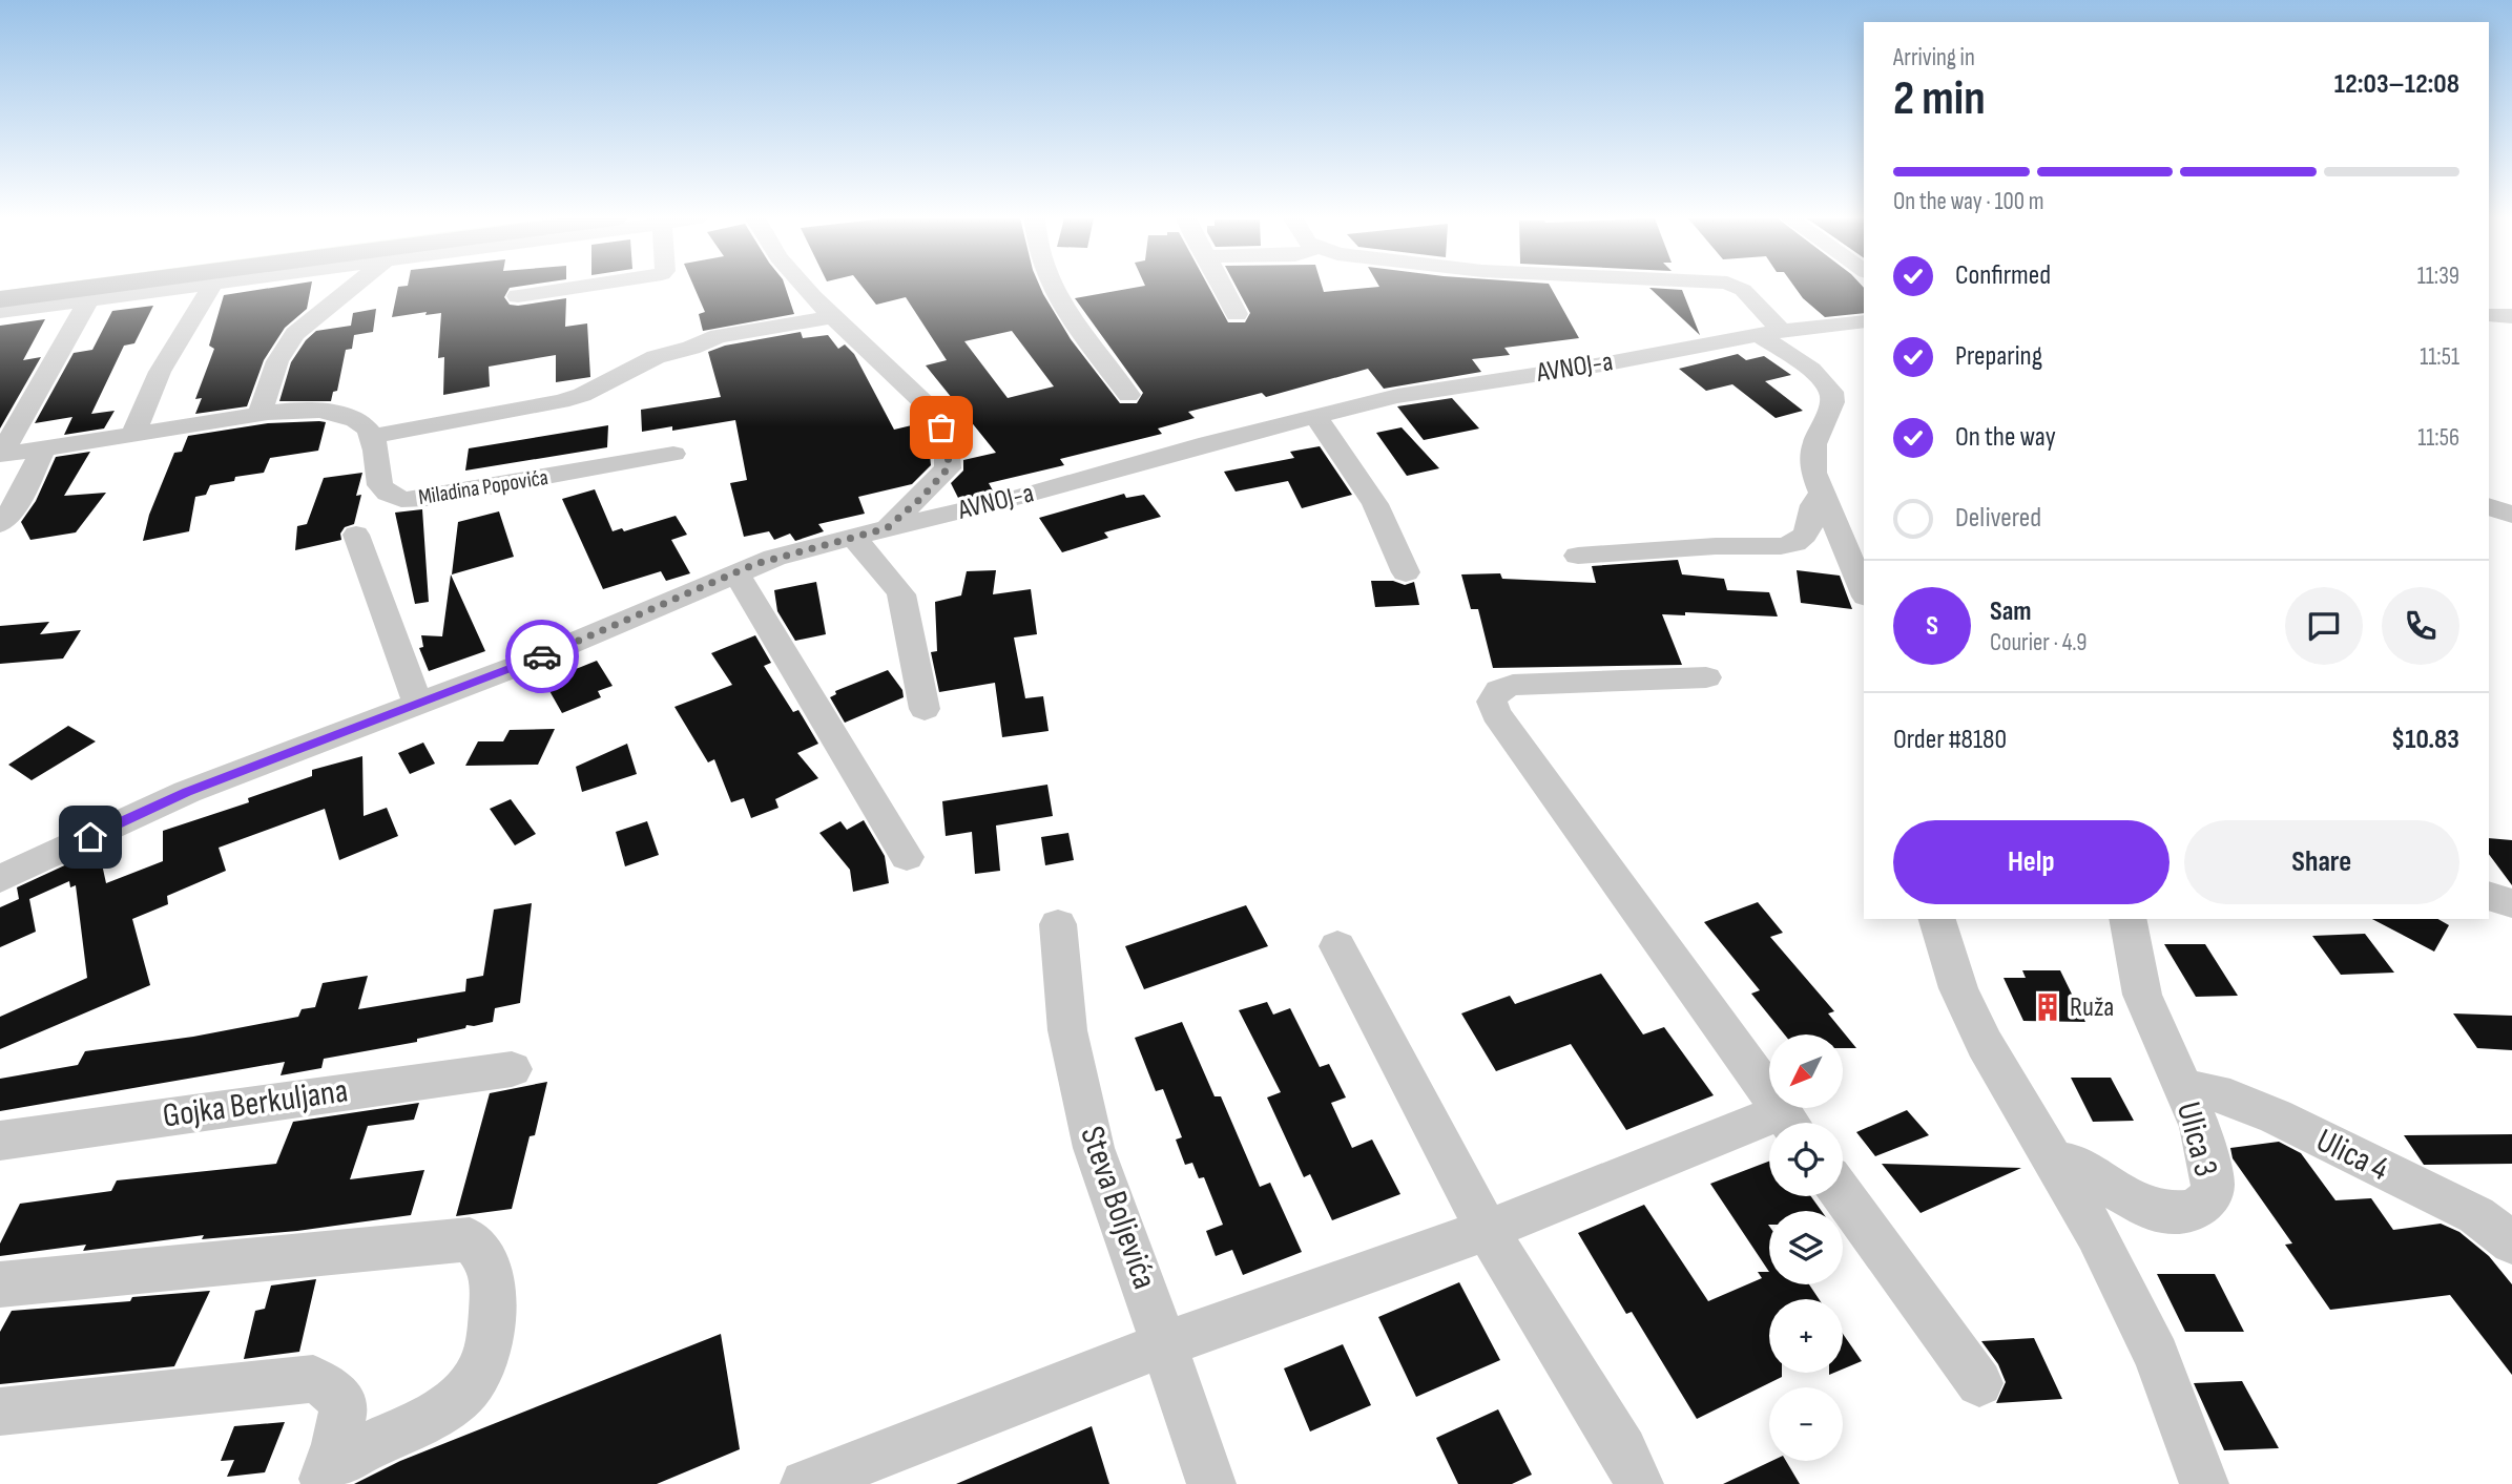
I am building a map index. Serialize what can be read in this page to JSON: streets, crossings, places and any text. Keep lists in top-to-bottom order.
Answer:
{
  "streets": {
    "street": [
      "AVNOJ-a",
      "Miladina Popovića",
      "Gojka Berkuljana",
      "Ulica 3",
      "Ulica 4",
      "Steva Boljevića"
    ]
  },
  "crossings": [
    ["Ulica 3", "Ulica 4"]
  ],
  "places": {
    "building": ["Ruža"]
  },
  "north": "bottom left",
  "page": {
    "heading": ["2 min", "Arriving in", "12:03–12:08"],
    "panel": [
      "Sam",
      "Courier · 4.9",
      "Order #8180",
      "$10.83"
    ],
    "bar": "On the way · 100 m",
    "list": [
      ["Confirmed", "11:39"],
      ["Preparing", "11:51"],
      ["On the way", "11:56"],
      "Delivered"
    ],
    "round": "S",
    "buttons": ["Help", "Share"],
    "map_buttons": ["+", "−"]
  }
}
